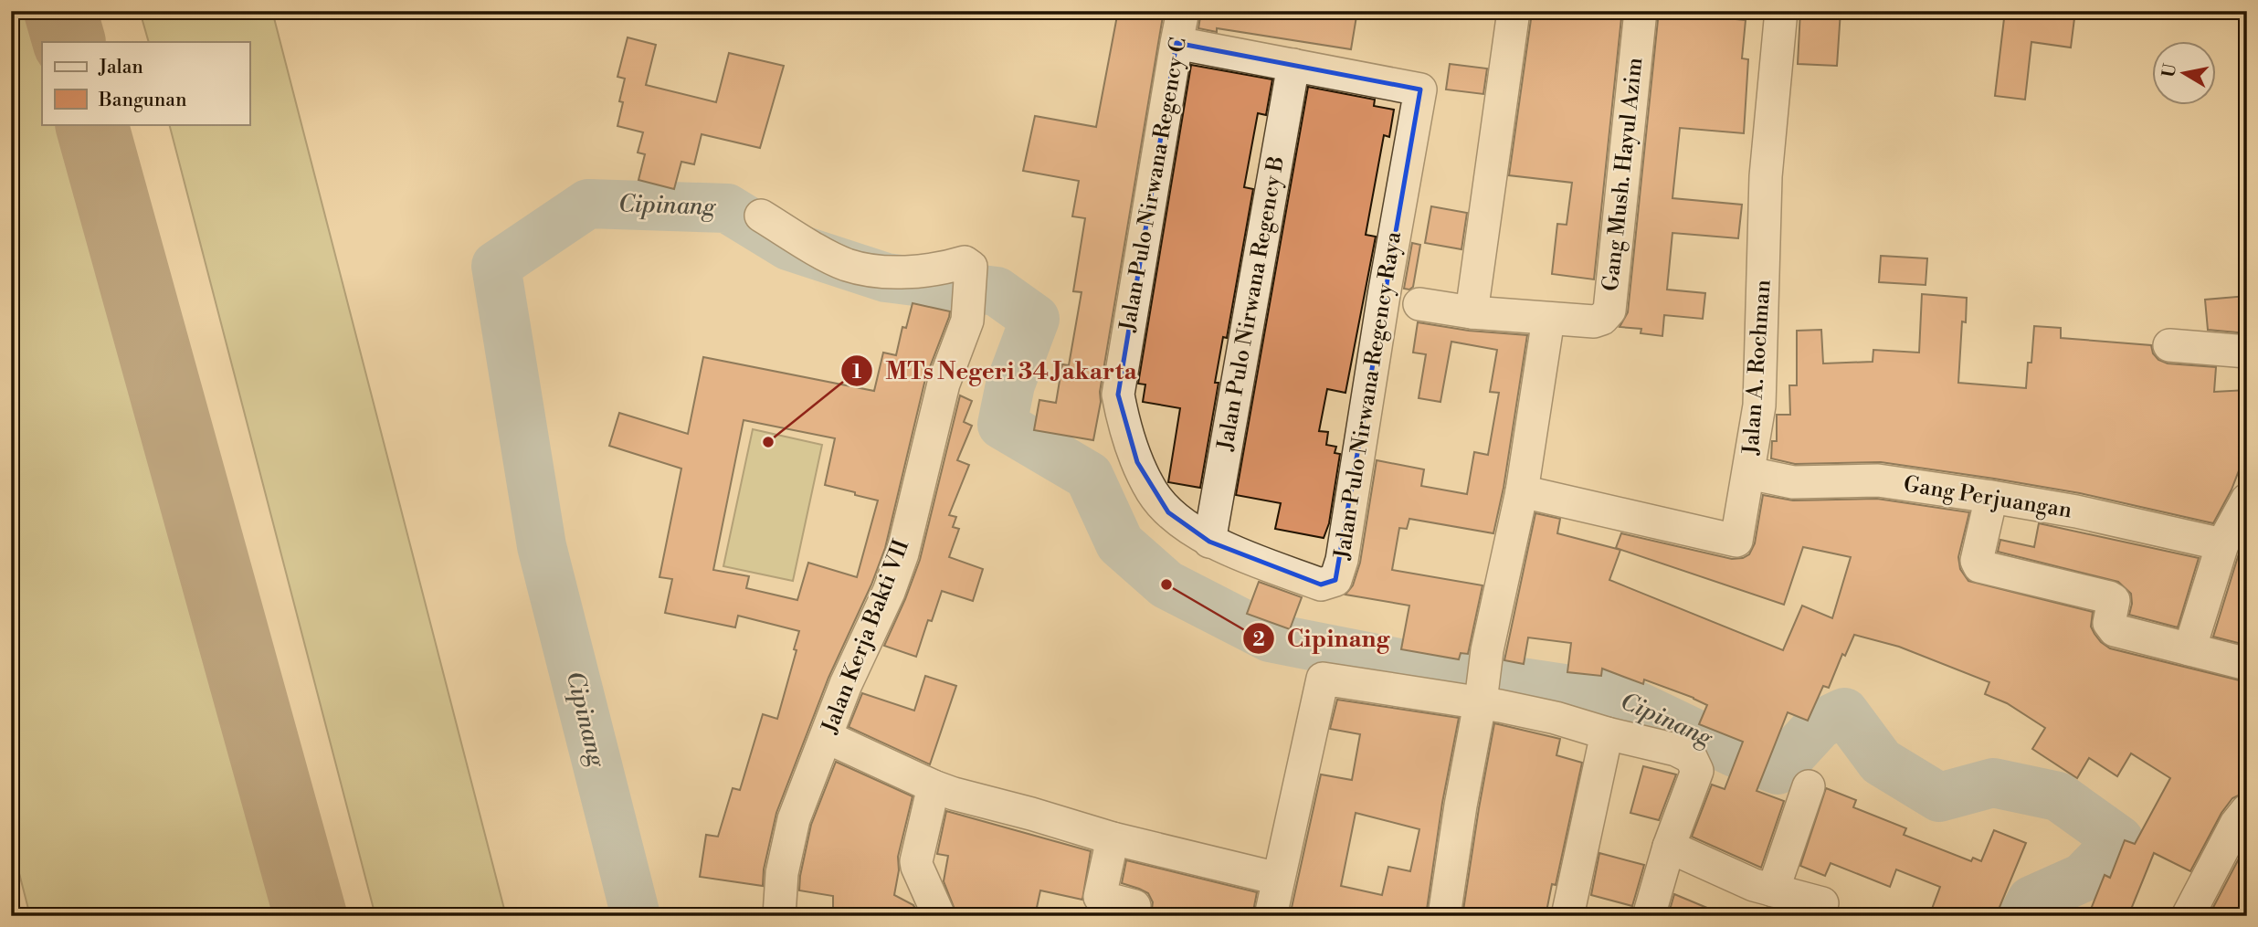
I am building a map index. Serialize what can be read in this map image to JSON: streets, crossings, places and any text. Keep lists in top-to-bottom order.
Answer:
{
  "streets": {
    "street": [
      "Gang Mush. Hayul Azim",
      "Jalan Pulo Nirwana Regency C",
      "Jalan Pulo Nirwana Regency B",
      "Jalan A. Rochman",
      "Jalan Pulo Nirwana Regency Raya",
      "Gang Perjuangan",
      "Jalan Kerja Bakti VII"
    ]
  },
  "crossings": [
    ["Jalan Pulo Nirwana Regency C", "Jalan Pulo Nirwana Regency Raya"],
    ["Jalan Pulo Nirwana Regency B", "Jalan Pulo Nirwana Regency Raya"],
    ["Jalan A. Rochman", "Gang Perjuangan"]
  ],
  "water": ["Cipinang"],
  "places": ["MTs Negeri 34 Jakarta", "Cipinang"],
  "legend": ["Jalan", "Bangunan"],
  "north": "left"
}
